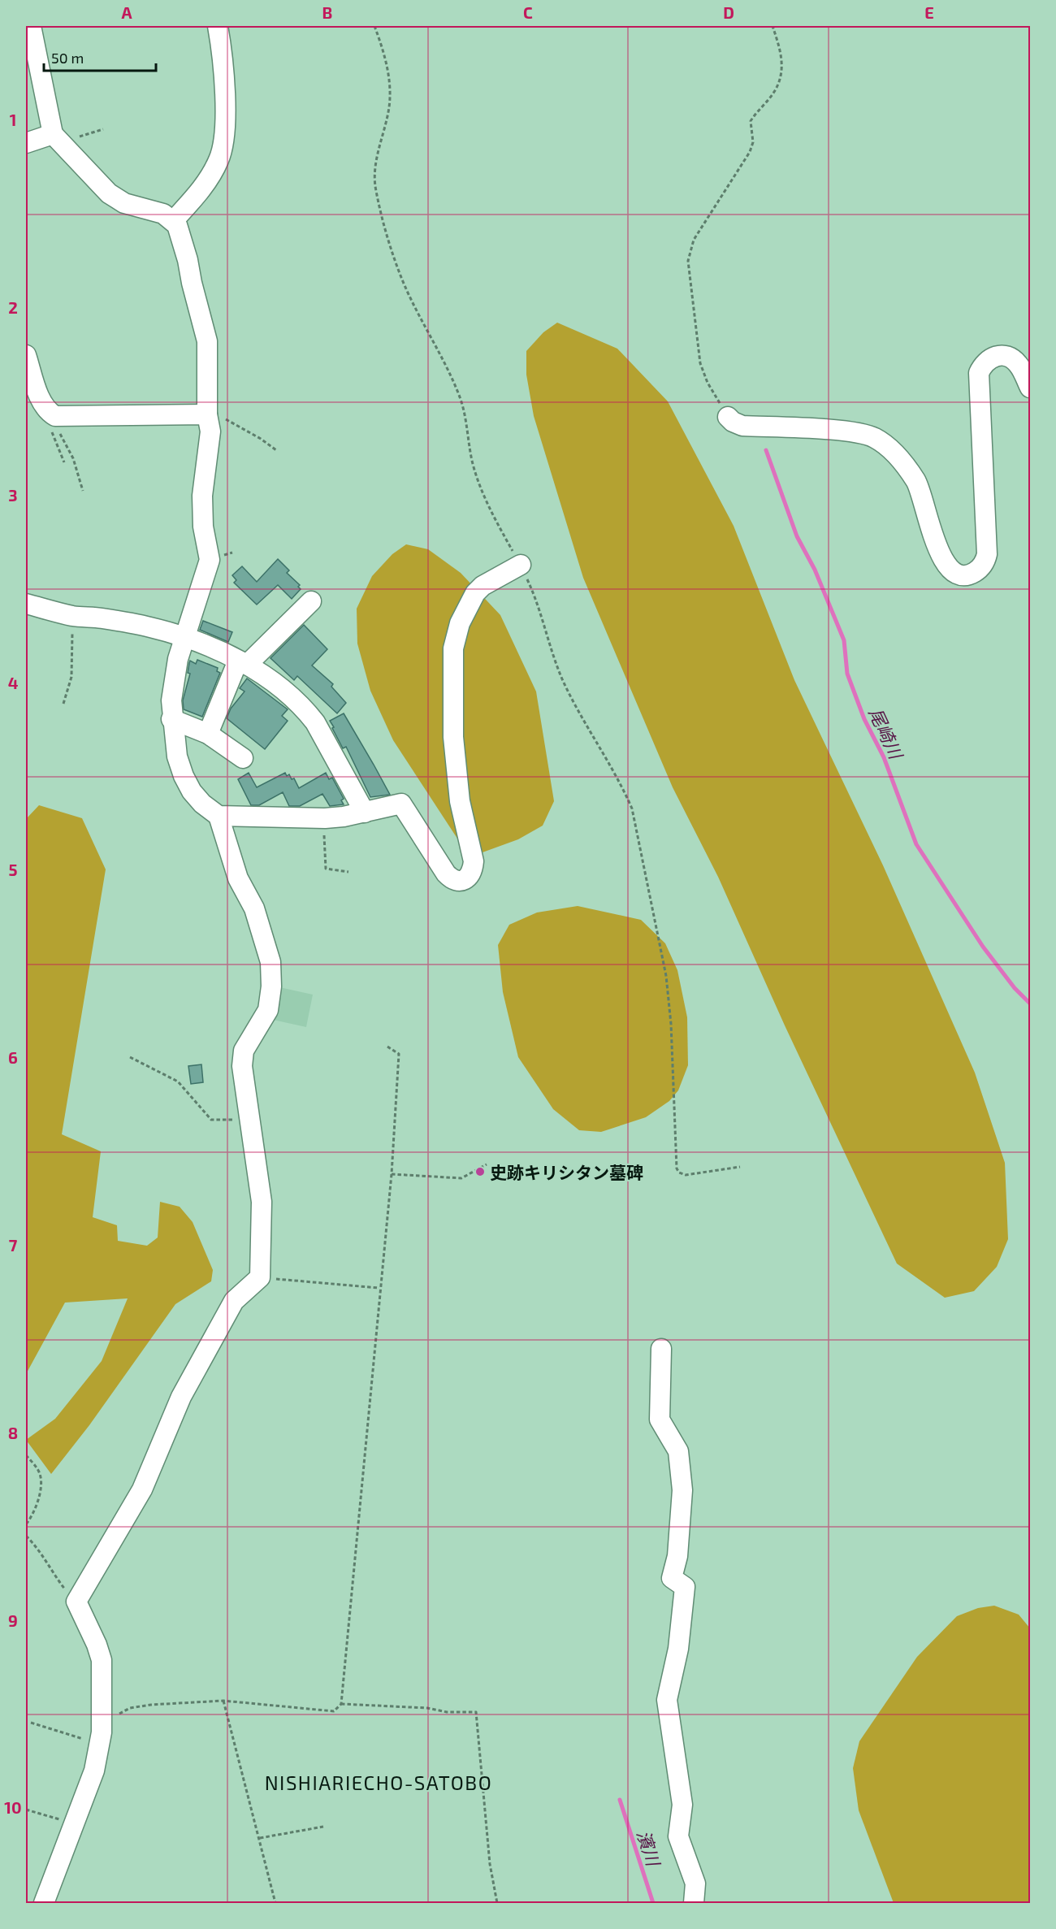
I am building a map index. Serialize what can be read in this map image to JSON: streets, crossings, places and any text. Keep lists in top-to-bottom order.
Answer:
{
  "districts": ["NISHIARIECHO-SATOBO"],
  "water": ["尾崎川", "濱川"],
  "places": ["史跡キリシタン墓碑"],
  "scale_bar": "50 m",
  "grid": {
    "columns": [
      "A",
      "B",
      "C",
      "D",
      "E"
    ],
    "rows": [
      "1",
      "2",
      "3",
      "4",
      "5",
      "6",
      "7",
      "8",
      "9",
      "10"
    ]
  }
}
